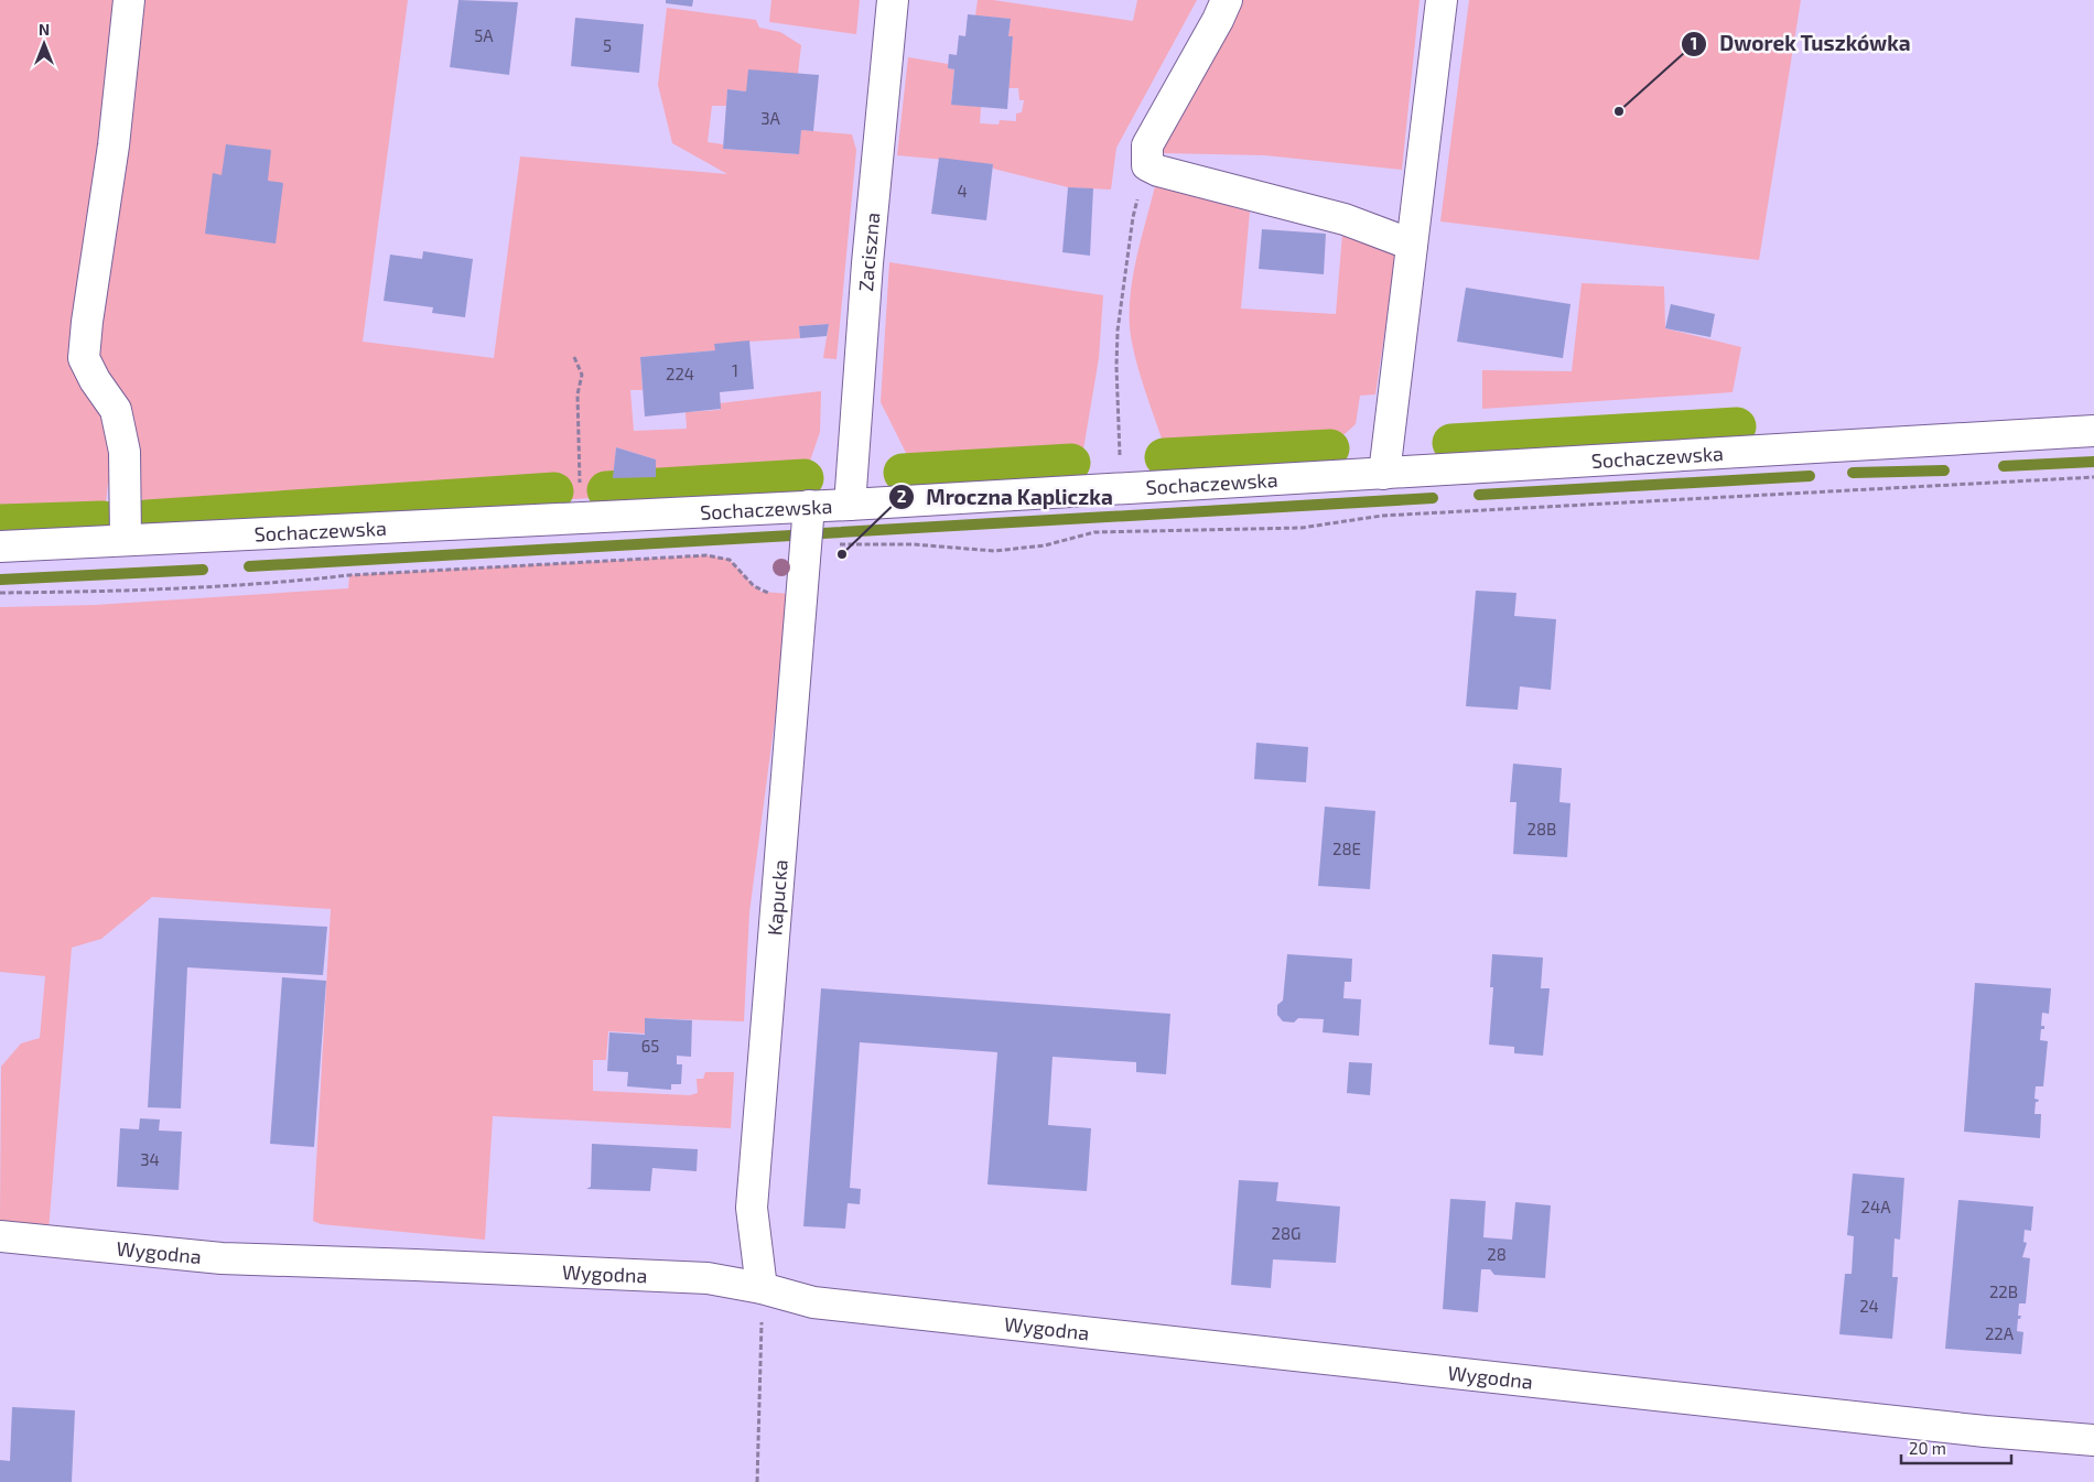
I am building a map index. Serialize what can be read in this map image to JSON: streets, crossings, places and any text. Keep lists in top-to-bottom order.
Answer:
{
  "streets": {
    "street": [
      "Zaciszna",
      "Sochaczewska",
      "Kapucka",
      "Wygodna"
    ]
  },
  "crossings": [
    ["Zaciszna", "Sochaczewska"],
    ["Sochaczewska", "Kapucka"],
    ["Kapucka", "Wygodna"]
  ],
  "places": ["Dworek Tuszkówka", "Mroczna Kapliczka"],
  "house_numbers": [
    "5A",
    "5",
    "3A",
    "4",
    "1",
    "224",
    "28B",
    "28E",
    "65",
    "34",
    "24A",
    "28G",
    "28",
    "22B",
    "24",
    "22A"
  ],
  "scale_bar": "20 m",
  "north": "top"
}
